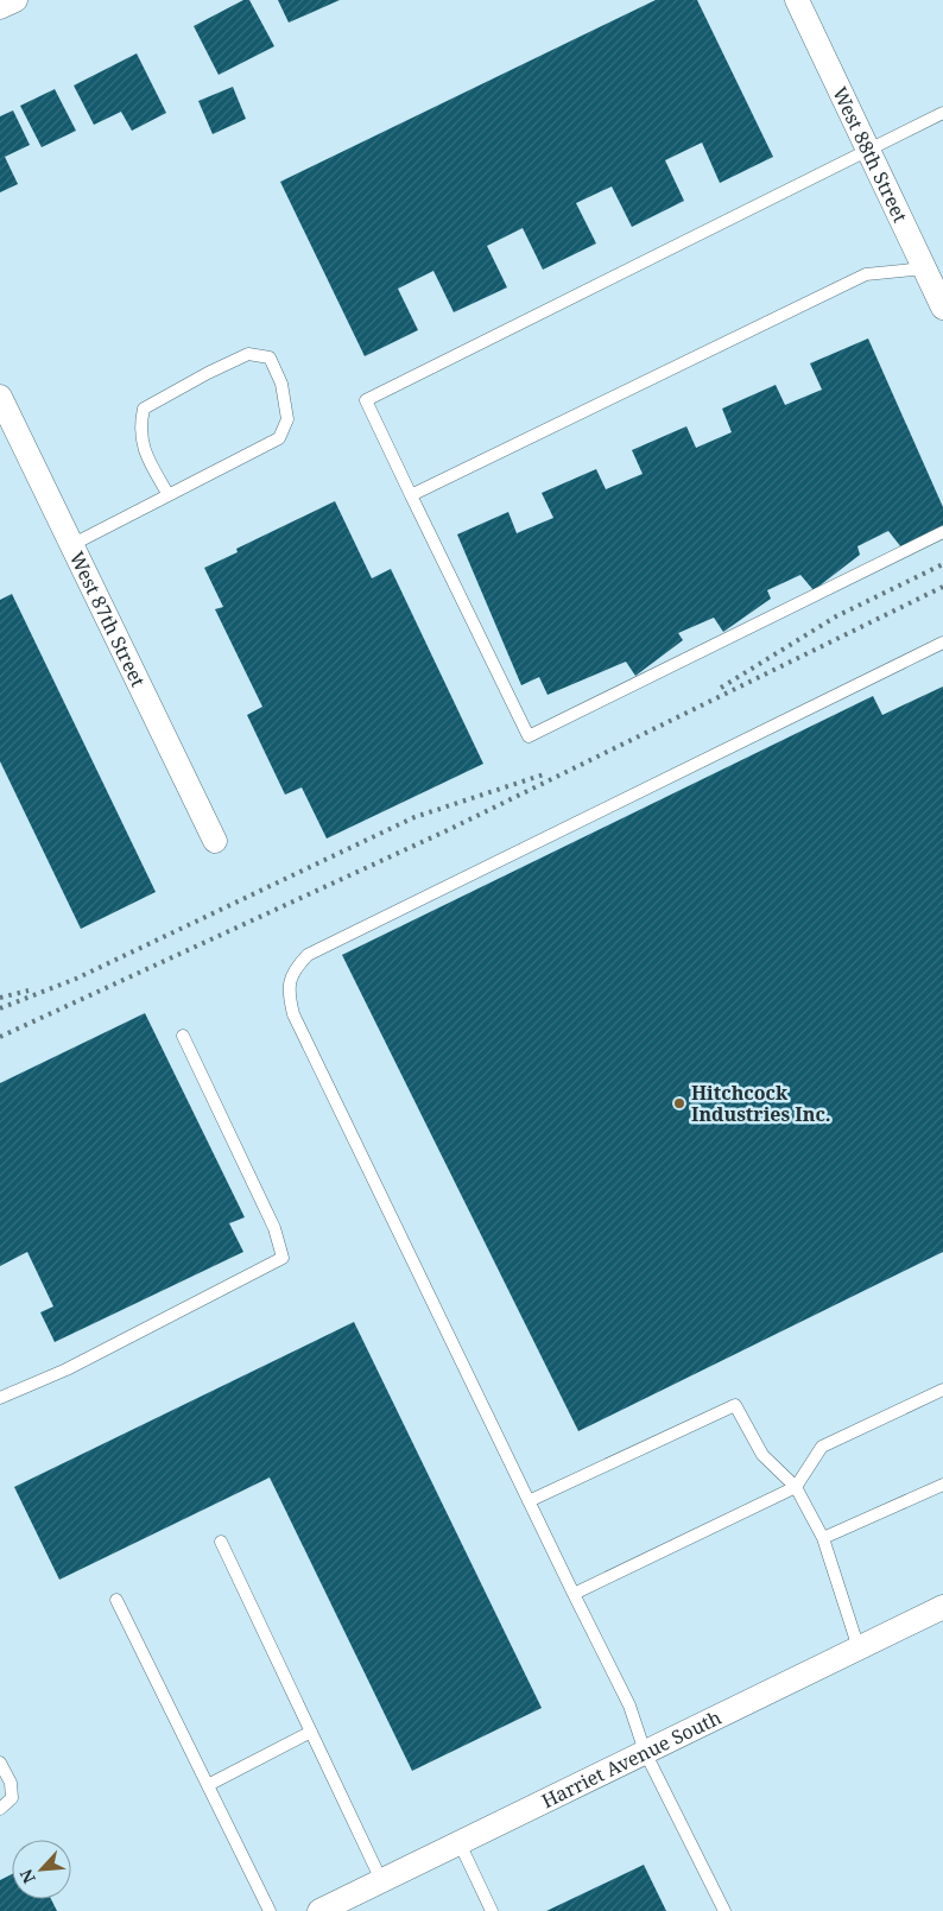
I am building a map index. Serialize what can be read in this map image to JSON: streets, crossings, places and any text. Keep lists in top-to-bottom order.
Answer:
{
  "streets": {
    "street": ["West 88th Street", "West 87th Street", "Harriet Avenue South"]
  },
  "places": ["Hitchcock Industries Inc."],
  "north": "bottom left"
}
